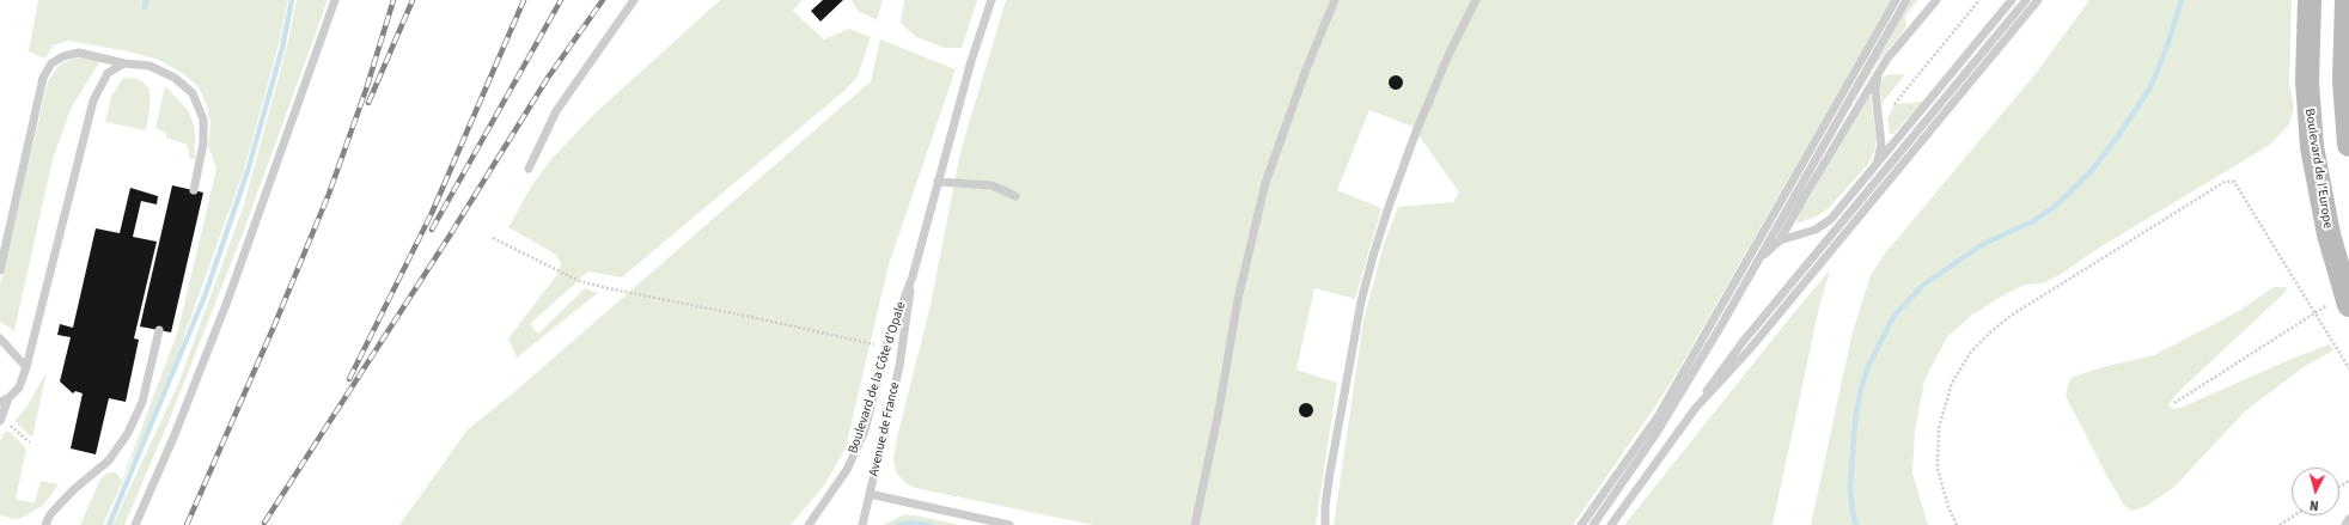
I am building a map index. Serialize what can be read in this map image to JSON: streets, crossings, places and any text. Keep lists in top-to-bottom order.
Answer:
{
  "streets": {
    "main road": ["Boulevard de l'Europe"],
    "lane": ["Boulevard de la Côte d'Opale", "Avenue de France"]
  },
  "crossings": [
    ["Boulevard de la Côte d'Opale", "Avenue de France"]
  ],
  "north": "bottom"
}
